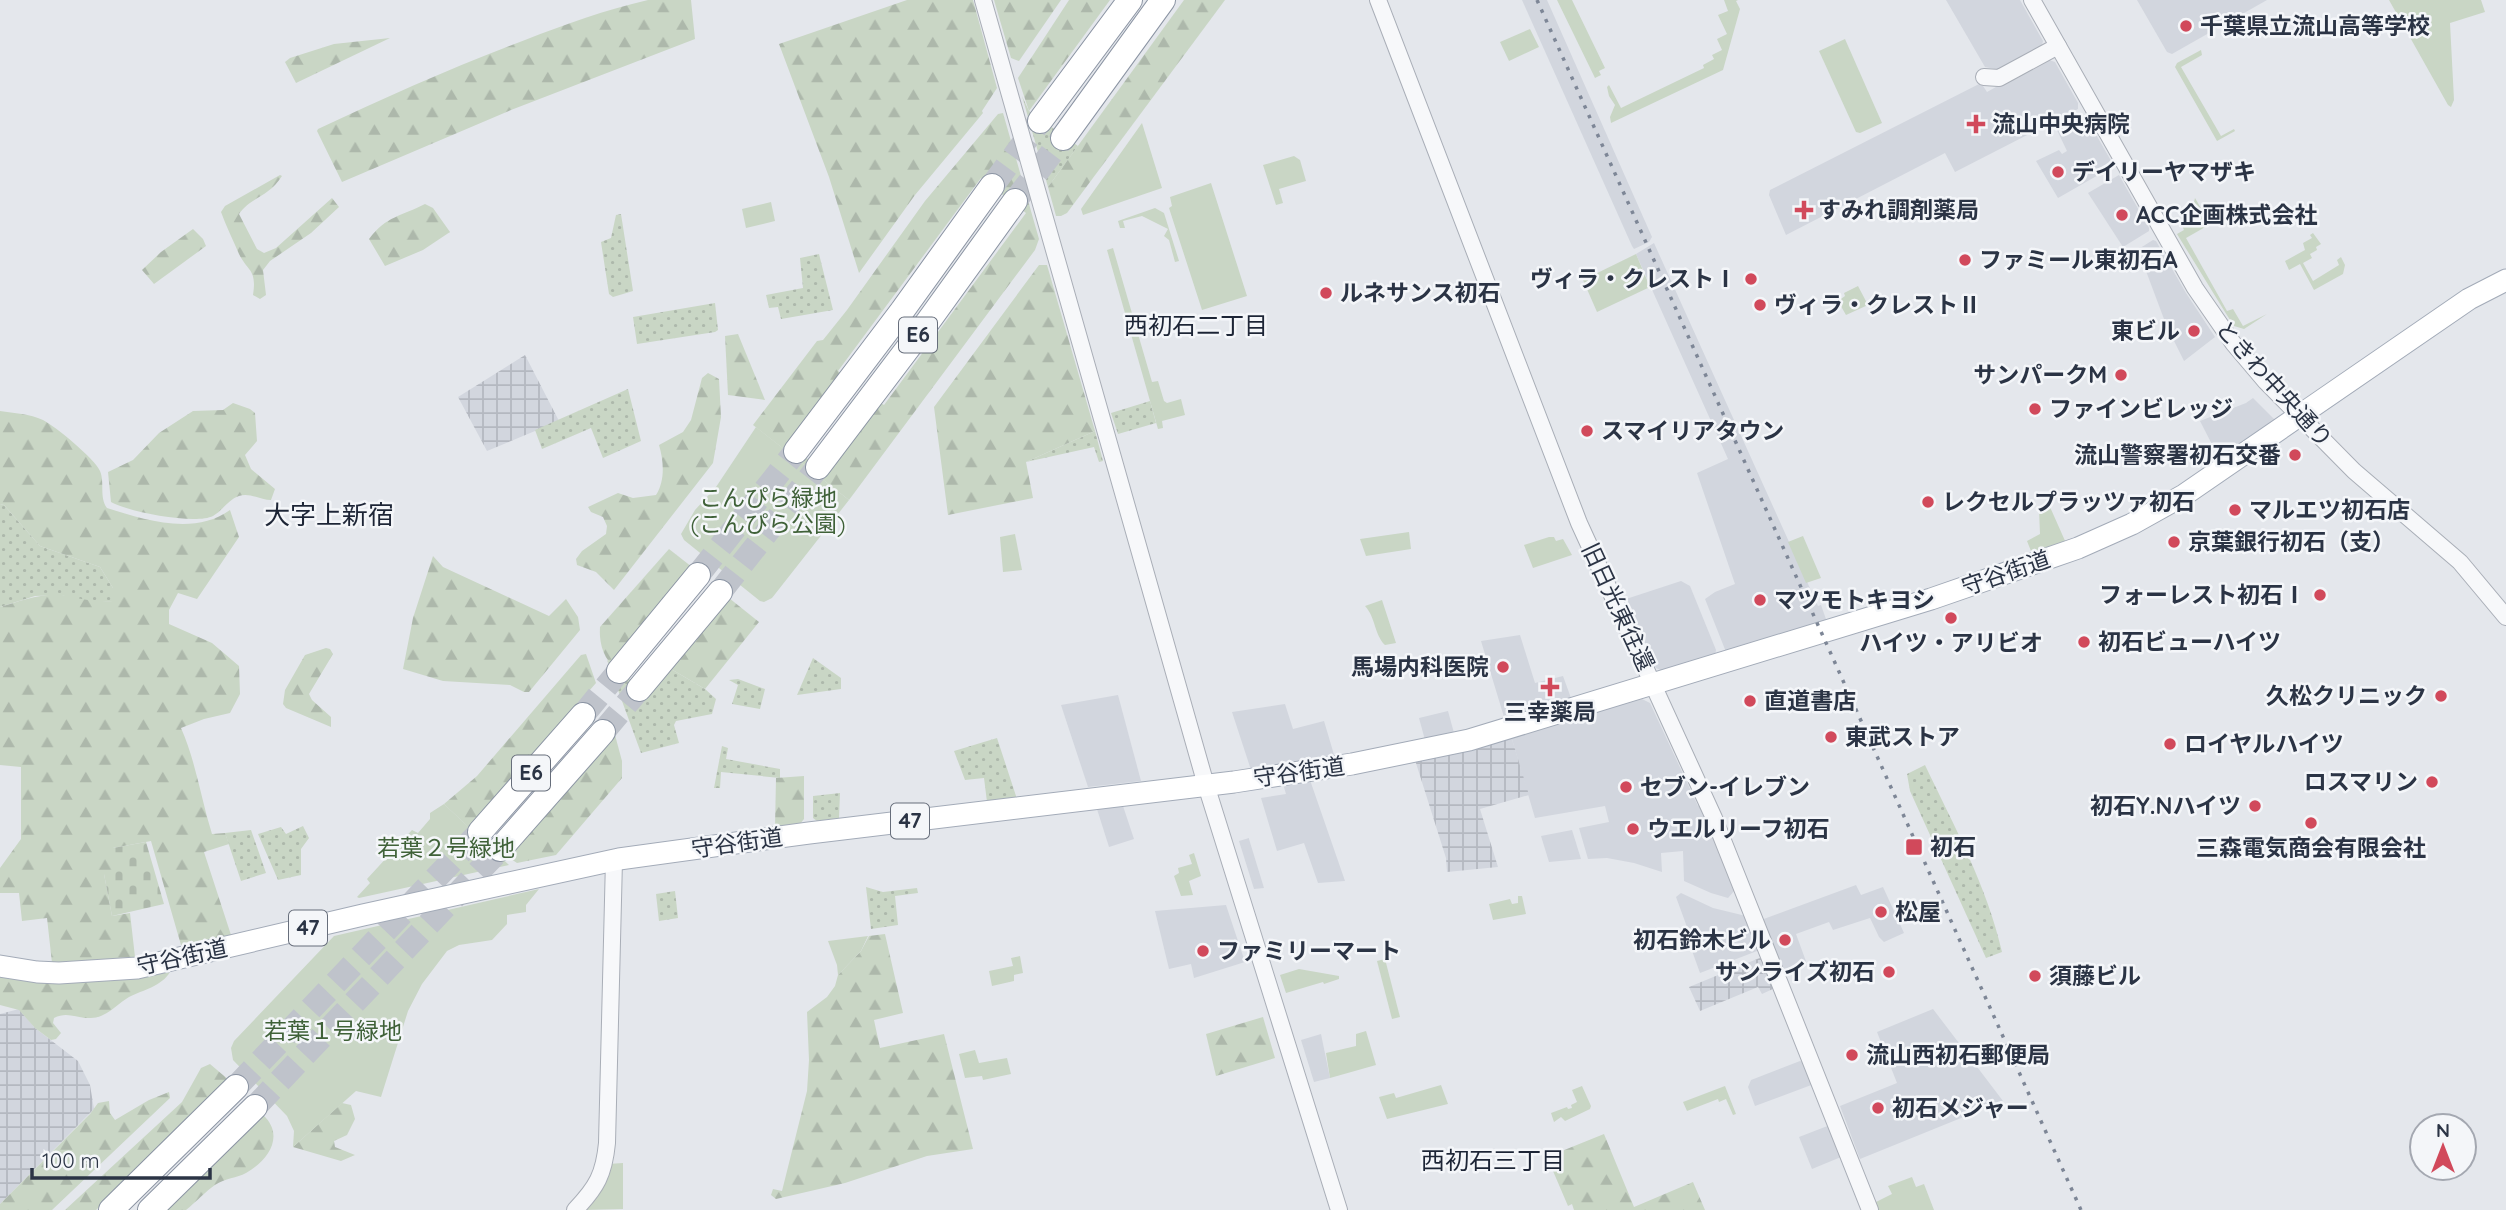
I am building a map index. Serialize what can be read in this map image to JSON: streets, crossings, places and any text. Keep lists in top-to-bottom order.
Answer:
{
  "streets": {
    "highway": ["E6"],
    "main road": ["守谷街道", "47"],
    "street": ["ときわ中央通り", "旧日光東往還"]
  },
  "crossings": [
    ["ときわ中央通り", "守谷街道"],
    ["守谷街道", "旧日光東往還"]
  ],
  "districts": ["西初石二丁目", "大字上新宿", "西初石三丁目"],
  "parks": ["こんぴら緑地 (こんぴら公園)", "若葉２号緑地", "若葉１号緑地"],
  "places": {
    "other": [
      "千葉県立流山高等学校",
      "デイリーヤマザキ",
      "ACC企画株式会社",
      "ファミール東初石A",
      "ヴィラ・クレストⅠ",
      "ルネサンス初石",
      "ヴィラ・クレストⅡ",
      "東ビル",
      "サンパークM",
      "ファインビレッジ",
      "スマイリアタウン",
      "流山警察署初石交番",
      "レクセルプラッツァ初石",
      "マルエツ初石店",
      "京葉銀行初石（支）",
      "フォーレスト初石Ⅰ",
      "マツモトキヨシ",
      "ハイツ・アリビオ",
      "初石ビューハイツ",
      "馬場内科医院",
      "久松クリニック",
      "直道書店",
      "東武ストア",
      "ロイヤルハイツ",
      "ロスマリン",
      "セブン-イレブン",
      "初石Y.Nハイツ",
      "三森電気商会有限会社",
      "ウエルリーフ初石",
      "松屋",
      "初石鈴木ビル",
      "ファミリーマート",
      "サンライズ初石",
      "須藤ビル",
      "流山西初石郵便局",
      "初石メジャー"
    ],
    "health": ["流山中央病院", "すみれ調剤薬局", "三幸薬局"],
    "transit": ["初石"]
  },
  "scale_bar": "100 m",
  "north": "top"
}
